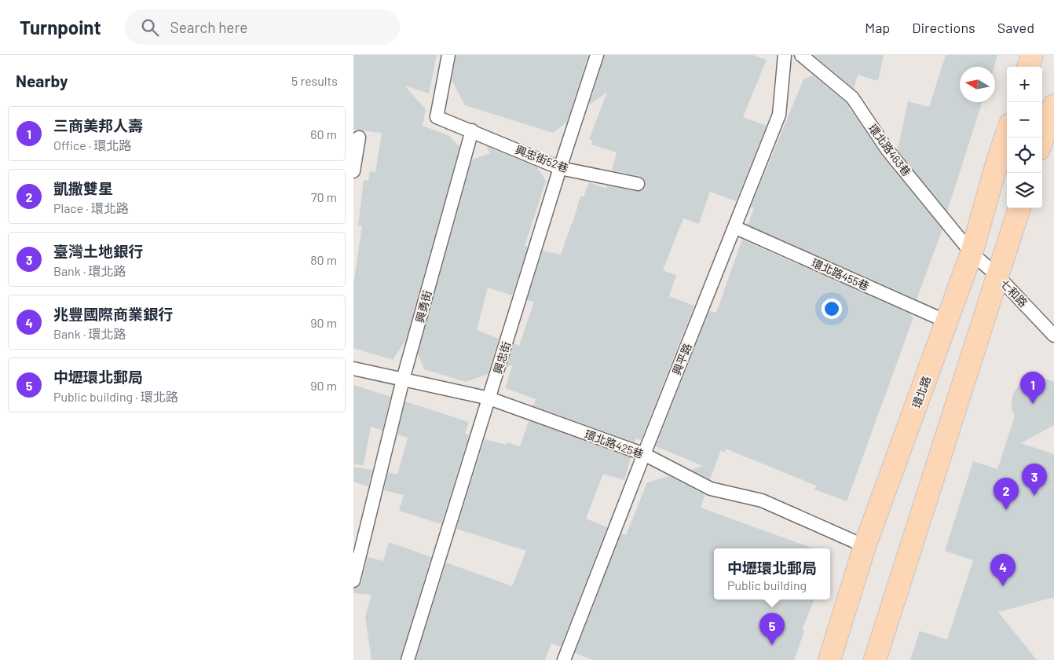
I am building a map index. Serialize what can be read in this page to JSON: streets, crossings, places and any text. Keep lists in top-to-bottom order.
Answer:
{
  "streets": {
    "main road": ["環北路"],
    "lane": [
      "環北路463巷",
      "興忠街52巷",
      "環北路455巷",
      "七和路",
      "興勇街",
      "興忠街",
      "興平路",
      "環北路425巷"
    ]
  },
  "crossings": [
    ["環北路463巷", "七和路"],
    ["環北路463巷", "環北路"],
    ["興忠街52巷", "興勇街"],
    ["興忠街52巷", "興忠街"],
    ["環北路455巷", "興平路"],
    ["環北路455巷", "環北路"],
    ["七和路", "環北路"],
    ["興勇街", "環北路425巷"],
    ["興忠街", "環北路425巷"],
    ["興平路", "環北路425巷"],
    ["環北路", "環北路425巷"]
  ],
  "north": "left",
  "page": {
    "header": "Turnpoint",
    "search": "Search here",
    "nav": ["Map", "Directions", "Saved"],
    "heading": ["Nearby", "5 results"],
    "map_buttons": ["+", "−"],
    "list": [
      {
        "mark": "1",
        "name": "三商美邦人壽",
        "note": "Office · 環北路",
        "value": "60 m"
      },
      {
        "mark": "2",
        "name": "凱撒雙星",
        "note": "Place · 環北路",
        "value": "70 m"
      },
      {
        "mark": "3",
        "name": "臺灣土地銀行",
        "note": "Bank · 環北路",
        "value": "80 m"
      },
      {
        "mark": "4",
        "name": "兆豐國際商業銀行",
        "note": "Bank · 環北路",
        "value": "90 m"
      },
      {
        "mark": "5",
        "name": "中壢環北郵局",
        "note": "Public building · 環北路",
        "value": "90 m"
      }
    ],
    "pins": [
      "1",
      "3",
      "2",
      "4",
      "5"
    ],
    "popup": ["中壢環北郵局", "Public building"]
  }
}
